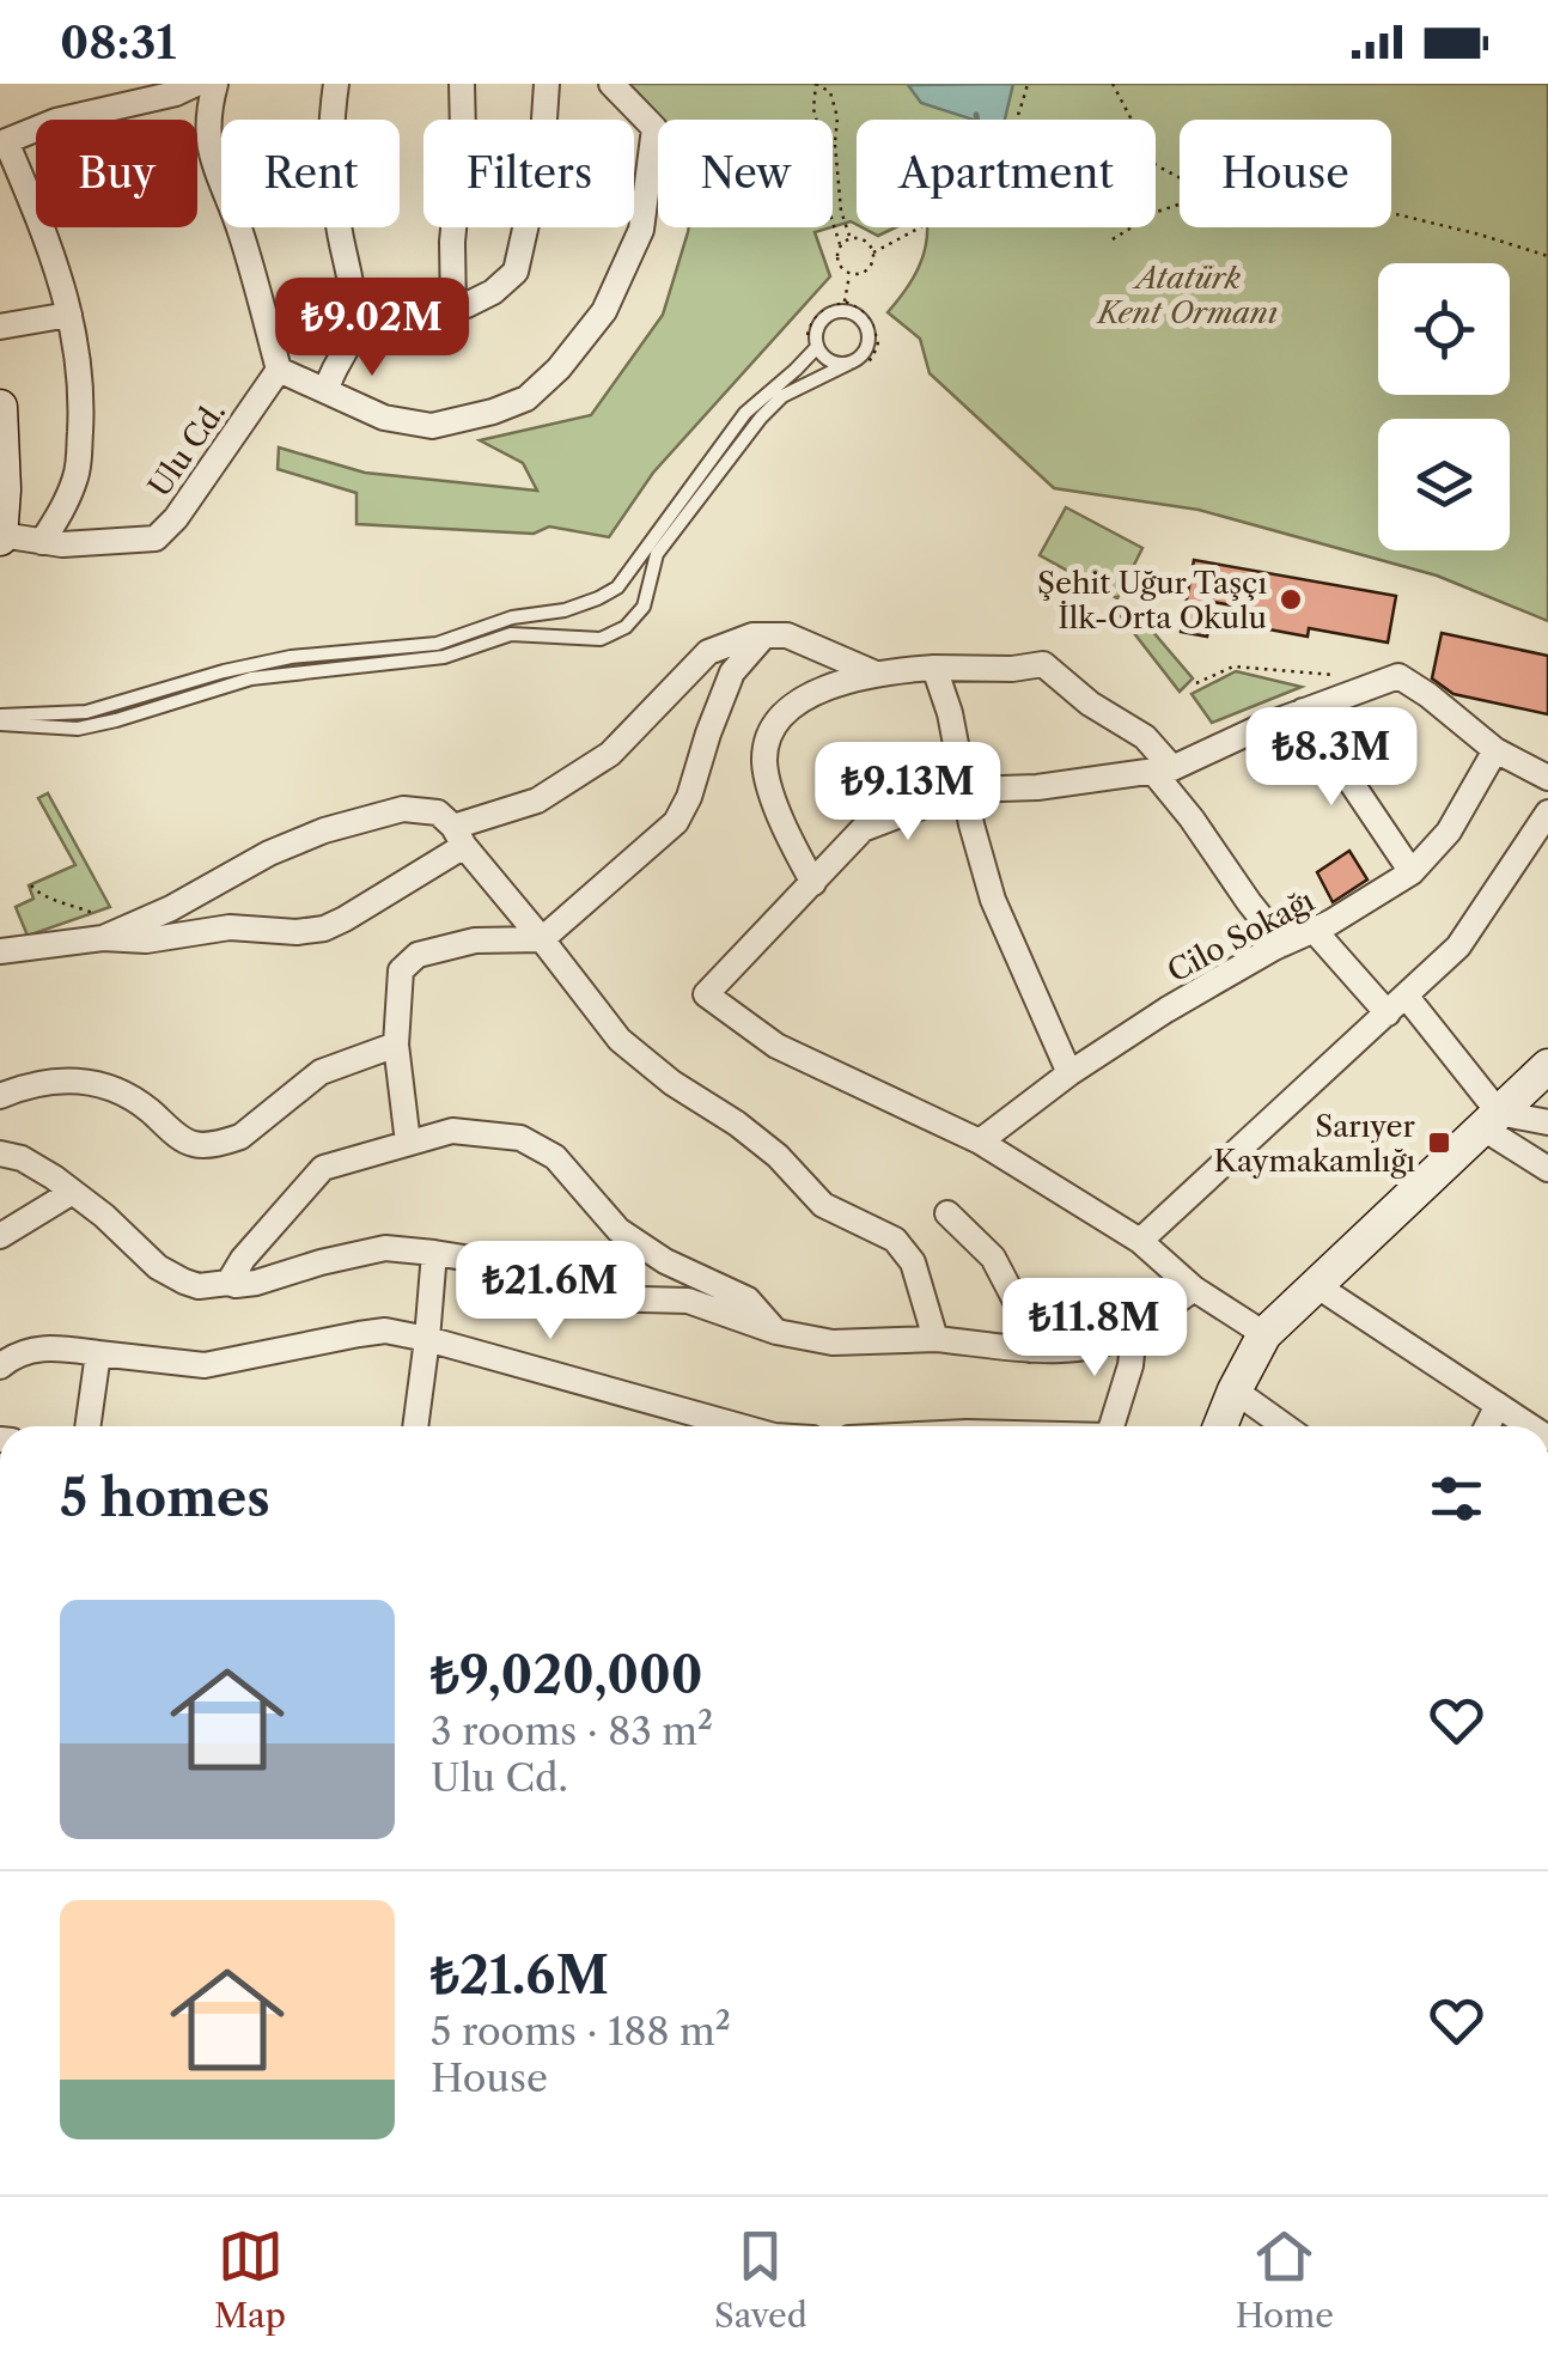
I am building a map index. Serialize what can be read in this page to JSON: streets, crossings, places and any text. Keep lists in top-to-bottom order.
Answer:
{
  "streets": {
    "street": ["Ulu Cd.", "Cilo Sokağı"]
  },
  "parks": ["Atatürk Kent Ormanı"],
  "places": {
    "other": ["Şehit Uğur Taşçı İlk-Orta Okulu"],
    "transit": ["Sarıyer Kaymakamlığı"]
  },
  "page": {
    "status": "08:31",
    "chip": [
      "Buy",
      "Rent",
      "Filters",
      "New",
      "Apartment",
      "House"
    ],
    "price": [
      "₺9.02M",
      "₺8.3M",
      "₺9.13M",
      "₺21.6M",
      "₺11.8M"
    ],
    "heading": "5 homes",
    "list": [
      {
        "name": "₺9,020,000",
        "note": "3 rooms · 83 m² · Ulu Cd."
      },
      {
        "name": "₺21.6M",
        "note": "5 rooms · 188 m² · House"
      }
    ],
    "tabs": ["Map", "Saved", "Home"]
  }
}
